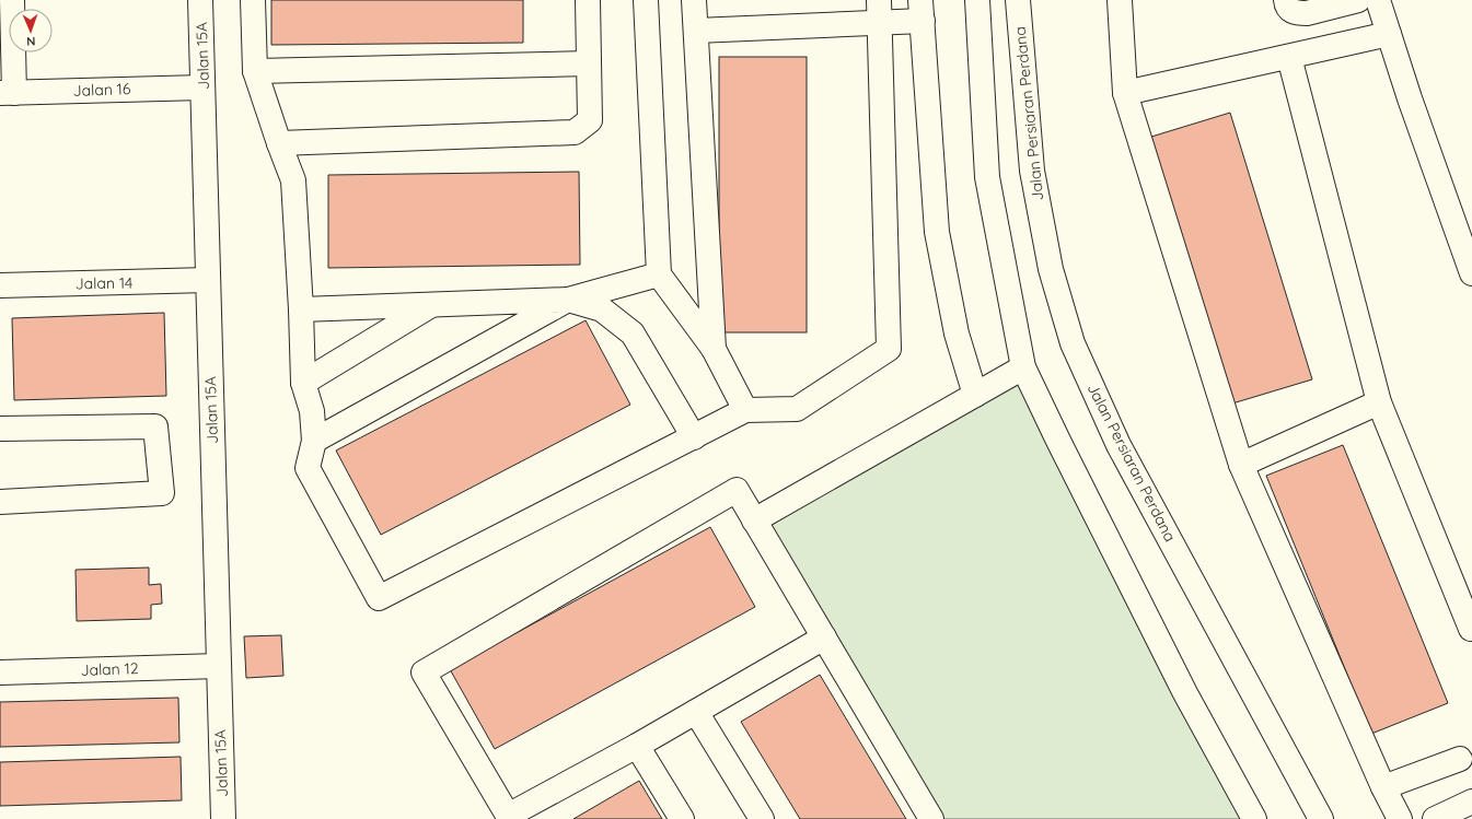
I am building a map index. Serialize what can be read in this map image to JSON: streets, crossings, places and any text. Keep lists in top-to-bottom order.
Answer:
{
  "streets": {
    "street": [
      "Jalan 15A",
      "Jalan 16",
      "Jalan Persiaran Perdana",
      "Jalan 14",
      "Jalan 12"
    ]
  },
  "crossings": [
    ["Jalan 15A", "Jalan 16"],
    ["Jalan 15A", "Jalan 14"],
    ["Jalan 15A", "Jalan 12"]
  ],
  "north": "bottom"
}
